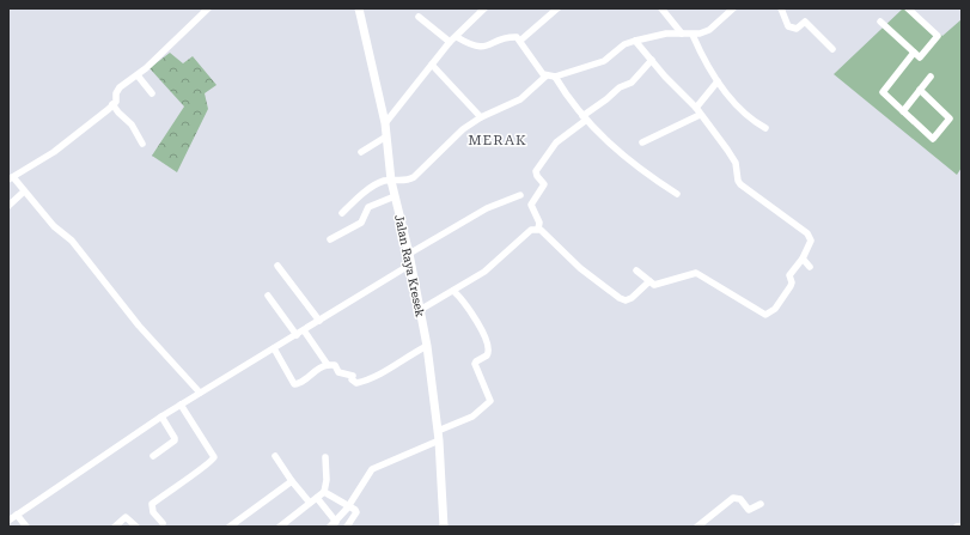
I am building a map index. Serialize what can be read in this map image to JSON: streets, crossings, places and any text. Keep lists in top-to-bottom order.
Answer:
{
  "streets": {
    "main road": ["Jalan Raya Kresek"]
  },
  "districts": ["MERAK"]
}
